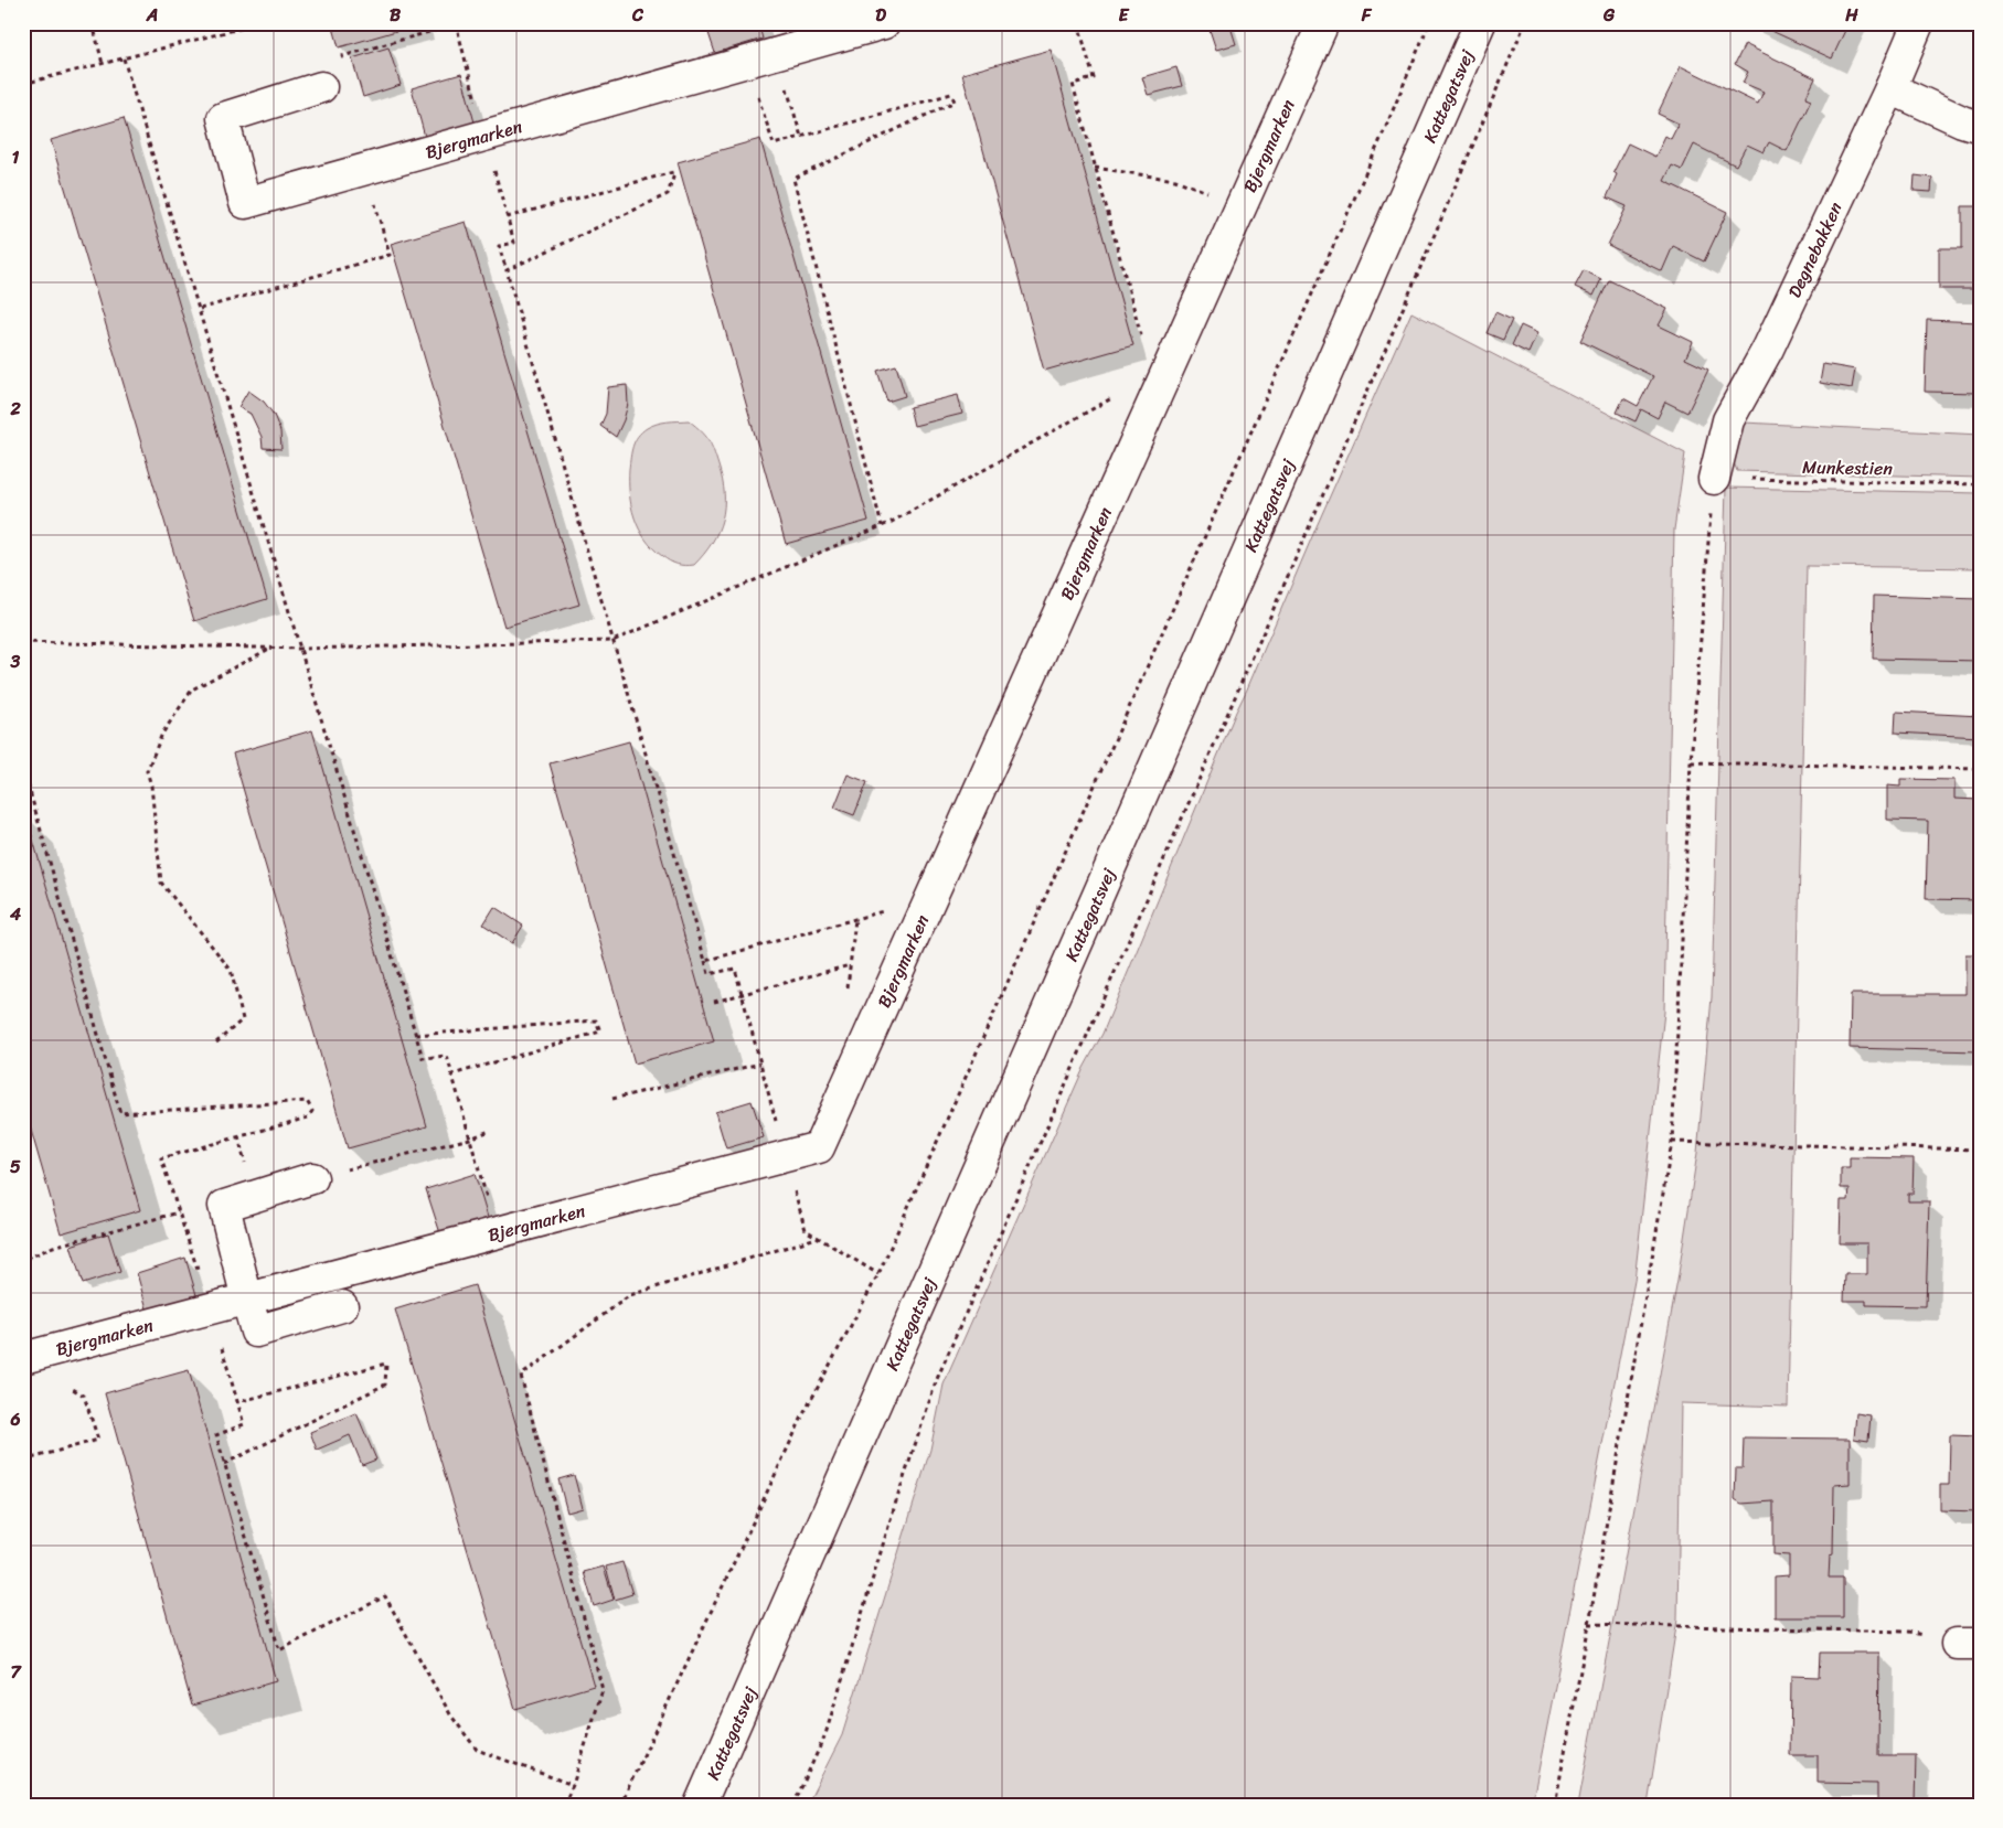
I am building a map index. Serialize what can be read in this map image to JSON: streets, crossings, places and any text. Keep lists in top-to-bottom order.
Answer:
{
  "streets": {
    "street": ["Kattegatsvej", "Bjergmarken", "Degnebakken"],
    "path": ["Munkestien"]
  },
  "crossings": [
    ["Degnebakken", "Munkestien"]
  ],
  "grid": {
    "columns": [
      "A",
      "B",
      "C",
      "D",
      "E",
      "F",
      "G",
      "H"
    ],
    "rows": [
      "1",
      "2",
      "3",
      "4",
      "5",
      "6",
      "7"
    ]
  }
}
